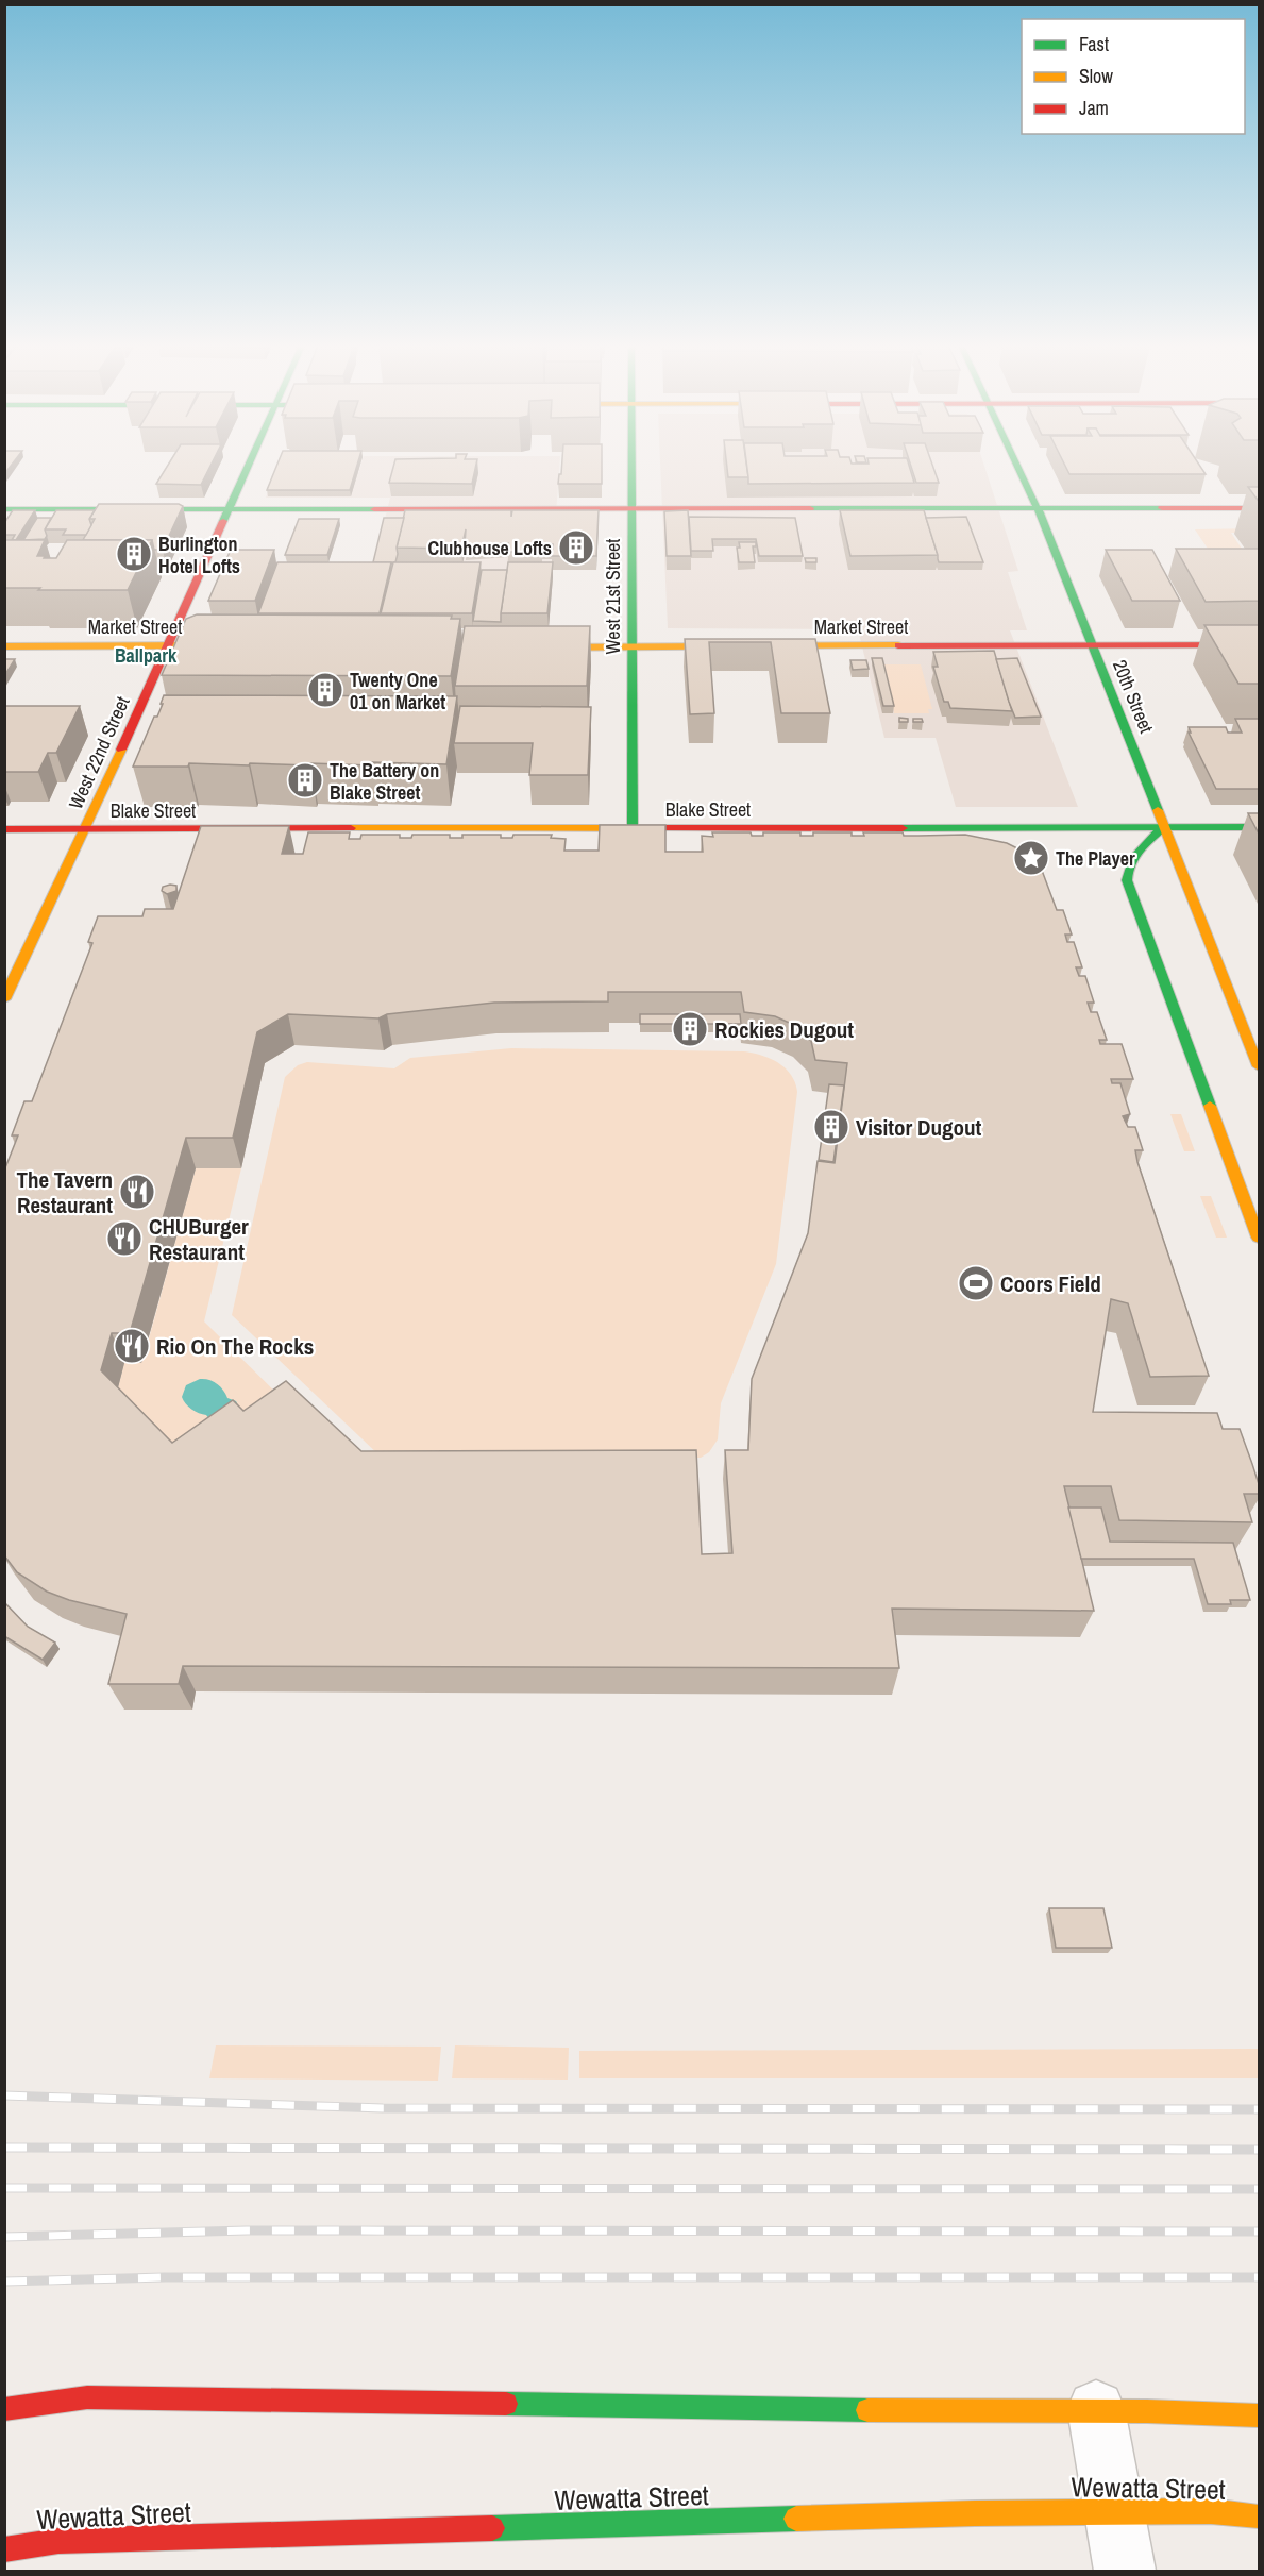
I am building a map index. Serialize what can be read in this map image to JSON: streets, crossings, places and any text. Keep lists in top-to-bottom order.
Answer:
{
  "streets": {
    "main road": [
      "West 21st Street",
      "Market Street",
      "20th Street",
      "West 22nd Street",
      "Blake Street",
      "Wewatta Street"
    ]
  },
  "crossings": [
    ["West 21st Street", "Market Street"],
    ["West 21st Street", "Blake Street"],
    ["Market Street", "20th Street"],
    ["Market Street", "West 22nd Street"],
    ["20th Street", "Blake Street"],
    ["West 22nd Street", "Blake Street"]
  ],
  "districts": ["Ballpark"],
  "places": {
    "building": [
      "Clubhouse Lofts",
      "Burlington Hotel Lofts",
      "Twenty One 01 on Market",
      "The Battery on Blake Street",
      "Rockies Dugout",
      "Visitor Dugout"
    ],
    "place": ["The Player"],
    "restaurant": ["The Tavern Restaurant", "CHUBurger Restaurant", "Rio On The Rocks"],
    "sports": ["Coors Field"]
  },
  "legend": ["Fast", "Slow", "Jam"]
}
